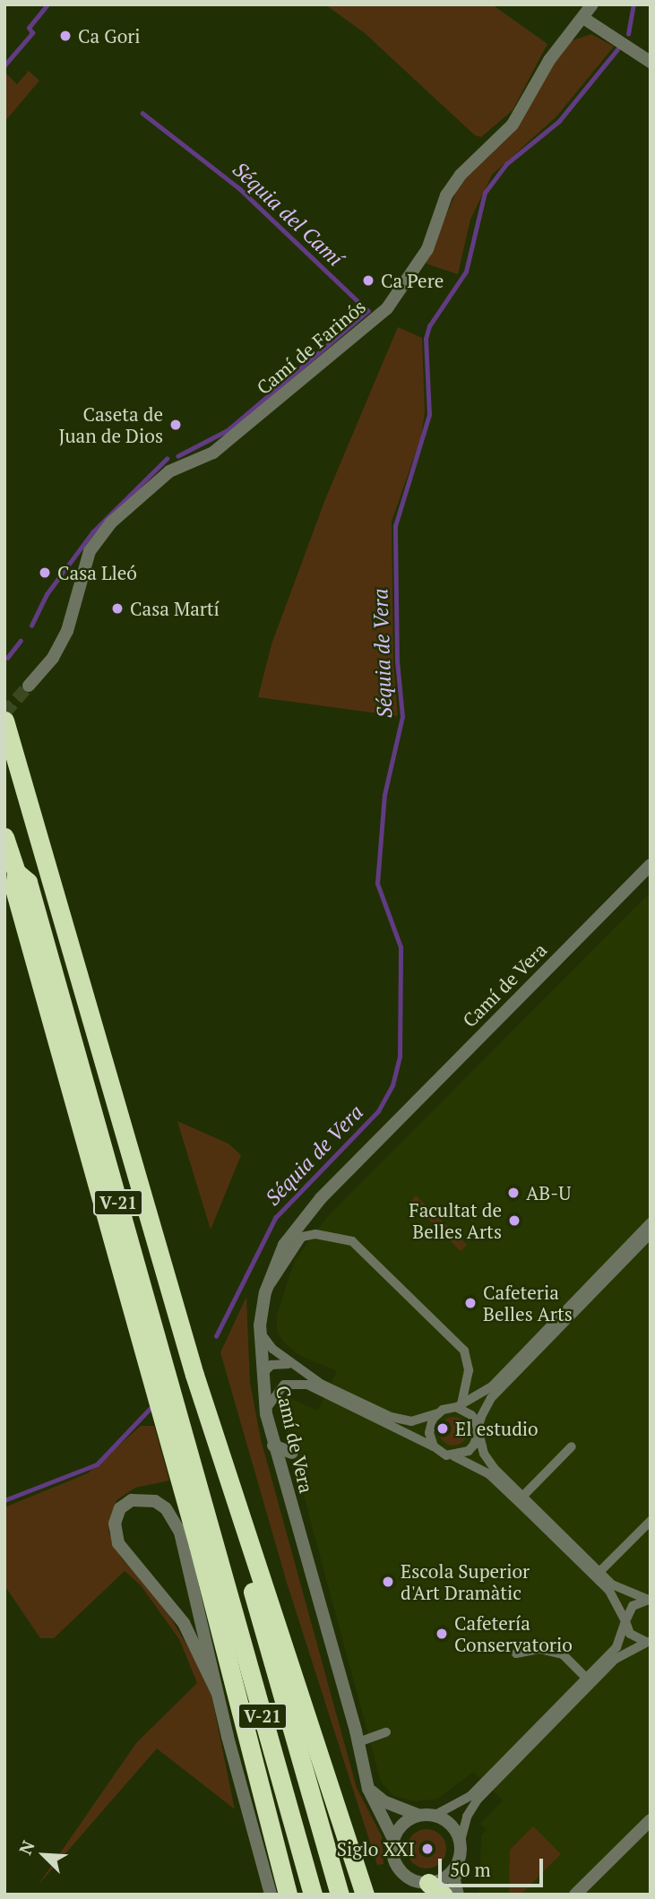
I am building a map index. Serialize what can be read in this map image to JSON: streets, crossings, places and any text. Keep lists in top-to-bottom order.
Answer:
{
  "streets": {
    "highway": ["V-21"],
    "street": ["Camí de Farinós", "Camí de Vera"]
  },
  "water": ["Séquia del Camí", "Séquia de Vera"],
  "places": [
    "Ca Gori",
    "Ca Pere",
    "Caseta de Juan de Dios",
    "Casa Lleó",
    "Casa Martí",
    "AB-U",
    "Facultat de Belles Arts",
    "Cafeteria Belles Arts",
    "El estudio",
    "Escola Superior d'Art Dramàtic",
    "Cafetería Conservatorio",
    "Siglo XXI"
  ],
  "scale_bar": "50 m",
  "north": "top left"
}
